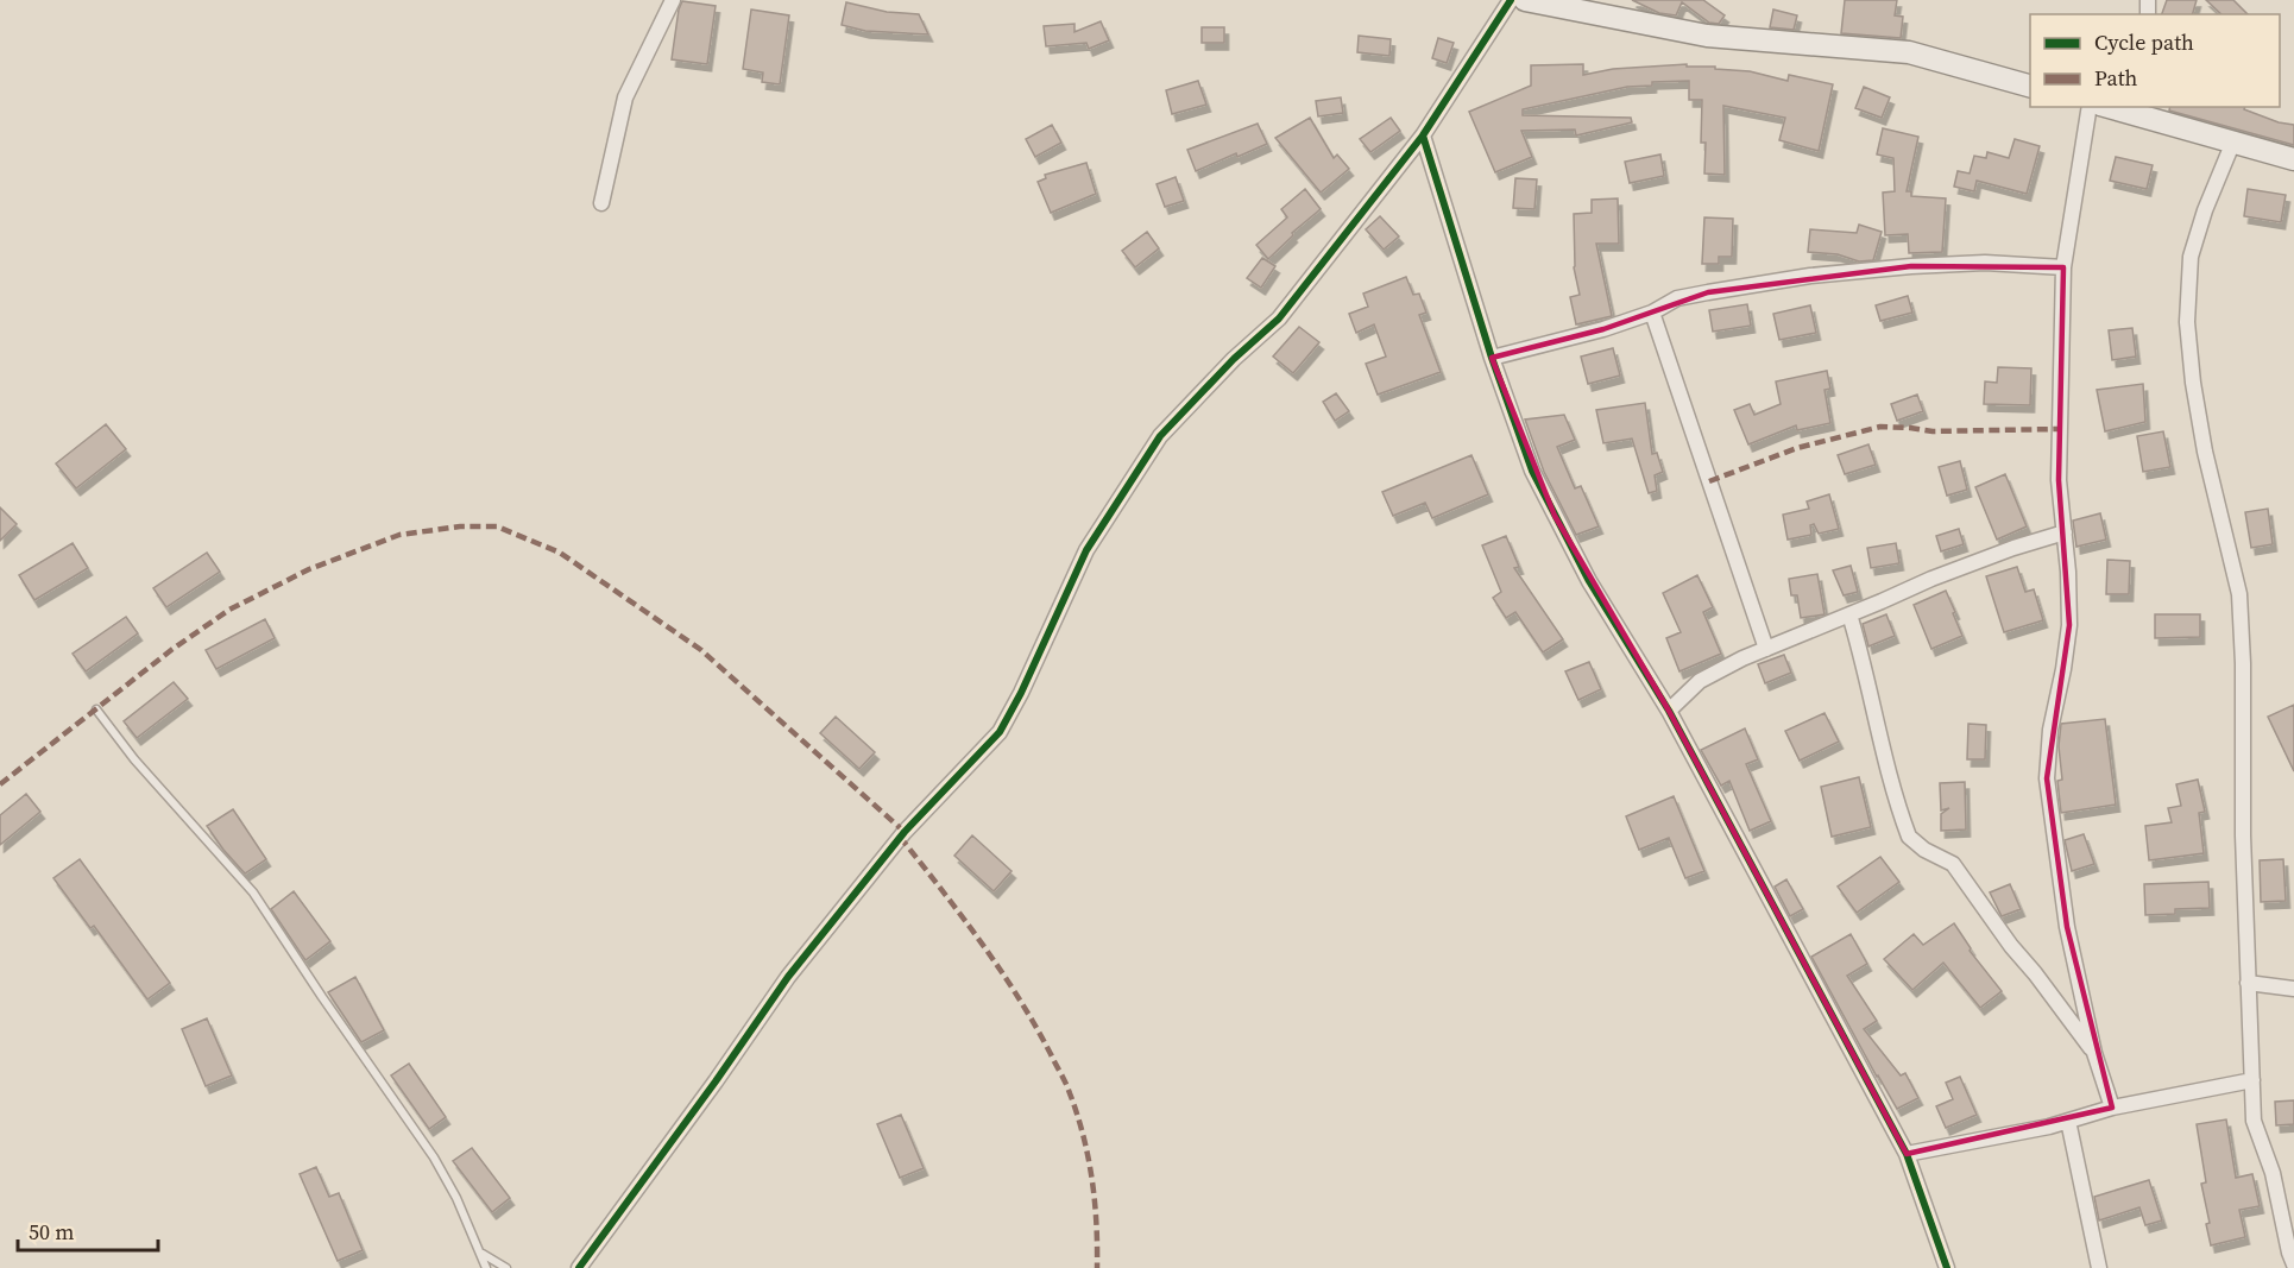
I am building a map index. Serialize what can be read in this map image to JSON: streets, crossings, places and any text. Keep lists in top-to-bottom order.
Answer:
{
  "legend": ["Cycle path", "Path"],
  "scale_bar": "50 m"
}
